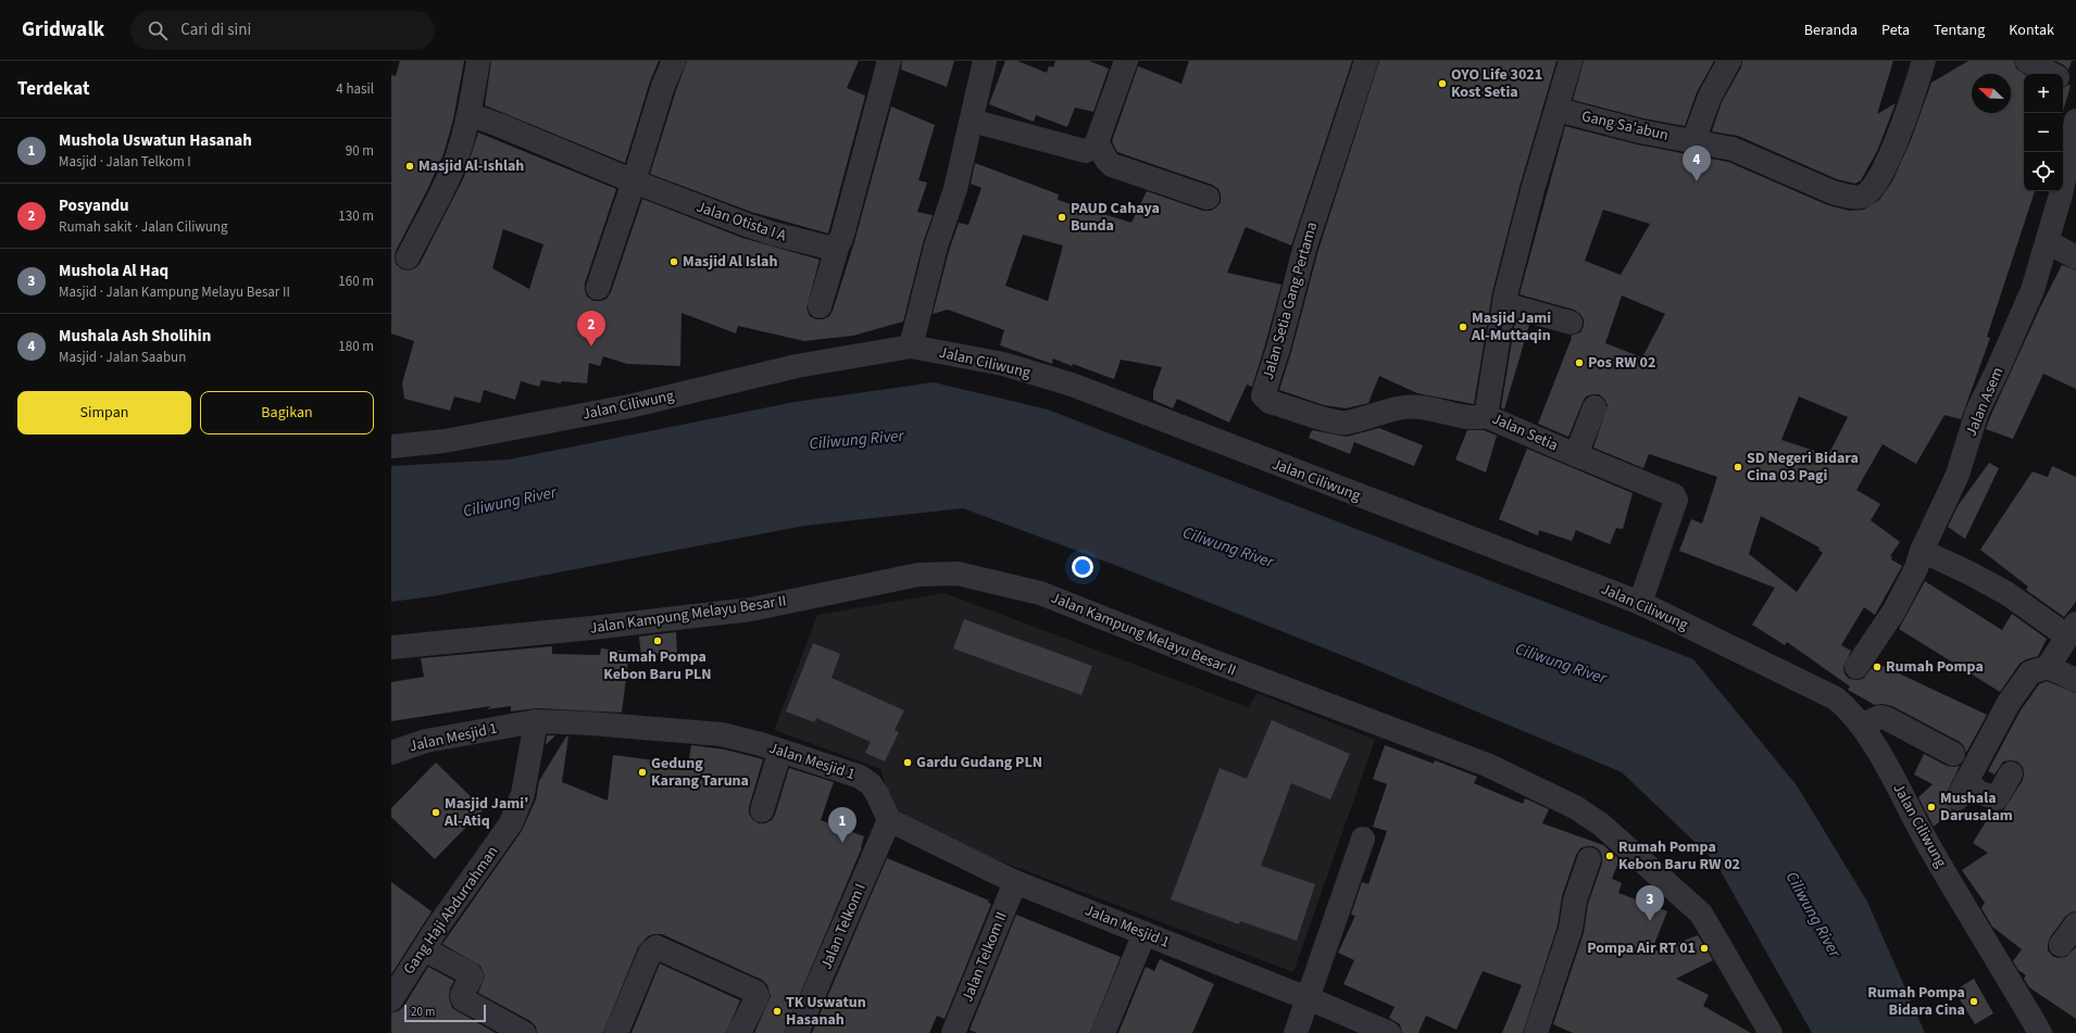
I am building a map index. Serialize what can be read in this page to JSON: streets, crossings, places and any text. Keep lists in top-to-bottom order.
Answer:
{
  "streets": {
    "street": [
      "Gang Sa'abun",
      "Jalan Otista I A",
      "Jalan Setia Gang Pertama",
      "Jalan Ciliwung",
      "Jalan Asem",
      "Jalan Setia",
      "Jalan Kampung Melayu Besar II",
      "Jalan Mesjid 1",
      "Gang Haji Abdurrahman",
      "Jalan Telkom I",
      "Jalan Telkom II"
    ]
  },
  "crossings": [
    ["Gang Sa'abun", "Jalan Setia"],
    ["Jalan Setia Gang Pertama", "Jalan Setia"],
    ["Jalan Ciliwung", "Jalan Setia"],
    ["Jalan Mesjid 1", "Gang Haji Abdurrahman"],
    ["Jalan Mesjid 1", "Jalan Telkom I"],
    ["Jalan Mesjid 1", "Jalan Telkom II"]
  ],
  "water": ["Ciliwung River"],
  "places": [
    "OYO Life 3021 Kost Setia",
    "Masjid Al-Ishlah",
    "PAUD Cahaya Bunda",
    "Masjid Al Islah",
    "Masjid Jami Al-Muttaqin",
    "Pos RW 02",
    "SD Negeri Bidara Cina 03 Pagi",
    "Rumah Pompa Kebon Baru PLN",
    "Rumah Pompa",
    "Gardu Gudang PLN",
    "Gedung Karang Taruna",
    "Mushala Darusalam",
    "Masjid Jami' Al-Atiq",
    "Rumah Pompa Kebon Baru RW 02",
    "Pompa Air RT 01",
    "Rumah Pompa Bidara Cina",
    "TK Uswatun Hasanah"
  ],
  "scale_bar": "20 m",
  "north": "top left",
  "page": {
    "header": "Gridwalk",
    "search": "Cari di sini",
    "nav": [
      "Beranda",
      "Peta",
      "Tentang",
      "Kontak"
    ],
    "heading": ["Terdekat", "4 hasil"],
    "map_buttons": ["+", "−"],
    "list": [
      {
        "mark": "1",
        "name": "Mushola Uswatun Hasanah",
        "note": "Masjid · Jalan Telkom I",
        "value": "90 m"
      },
      {
        "mark": "2",
        "name": "Posyandu",
        "note": "Rumah sakit · Jalan Ciliwung",
        "value": "130 m"
      },
      {
        "mark": "3",
        "name": "Mushola Al Haq",
        "note": "Masjid · Jalan Kampung Melayu Besar II",
        "value": "160 m"
      },
      {
        "mark": "4",
        "name": "Mushala Ash Sholihin",
        "note": "Masjid · Jalan Saabun",
        "value": "180 m"
      }
    ],
    "pins": [
      "4",
      "2",
      "1",
      "3"
    ],
    "buttons": ["Simpan", "Bagikan"],
    "scale": "20 m"
  }
}
